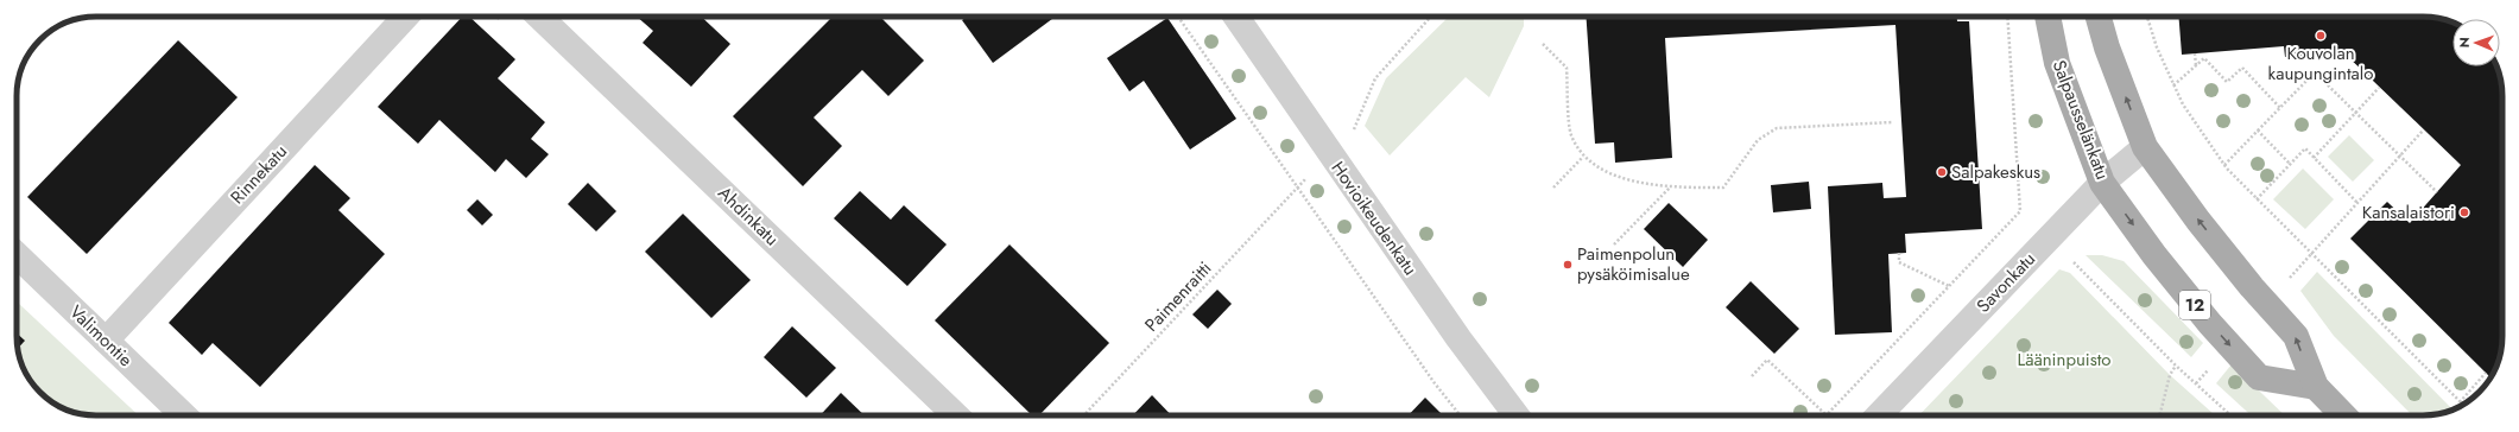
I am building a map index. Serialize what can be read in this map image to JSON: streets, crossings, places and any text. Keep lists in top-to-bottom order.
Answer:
{
  "streets": {
    "main road": ["Salpausselänkatu", "12"],
    "street": [
      "Rinnekatu",
      "Ahdinkatu",
      "Hovioikeudenkatu",
      "Savonkatu",
      "Valimontie"
    ],
    "path": ["Paimenraitti"]
  },
  "crossings": [
    ["Salpausselänkatu", "Savonkatu"],
    ["Rinnekatu", "Valimontie"]
  ],
  "parks": ["Lääninpuisto"],
  "places": [
    "Kouvolan kaupungintalo",
    "Salpakeskus",
    "Kansalaistori",
    "Paimenpolun pysäköimisalue"
  ],
  "north": "left"
}
